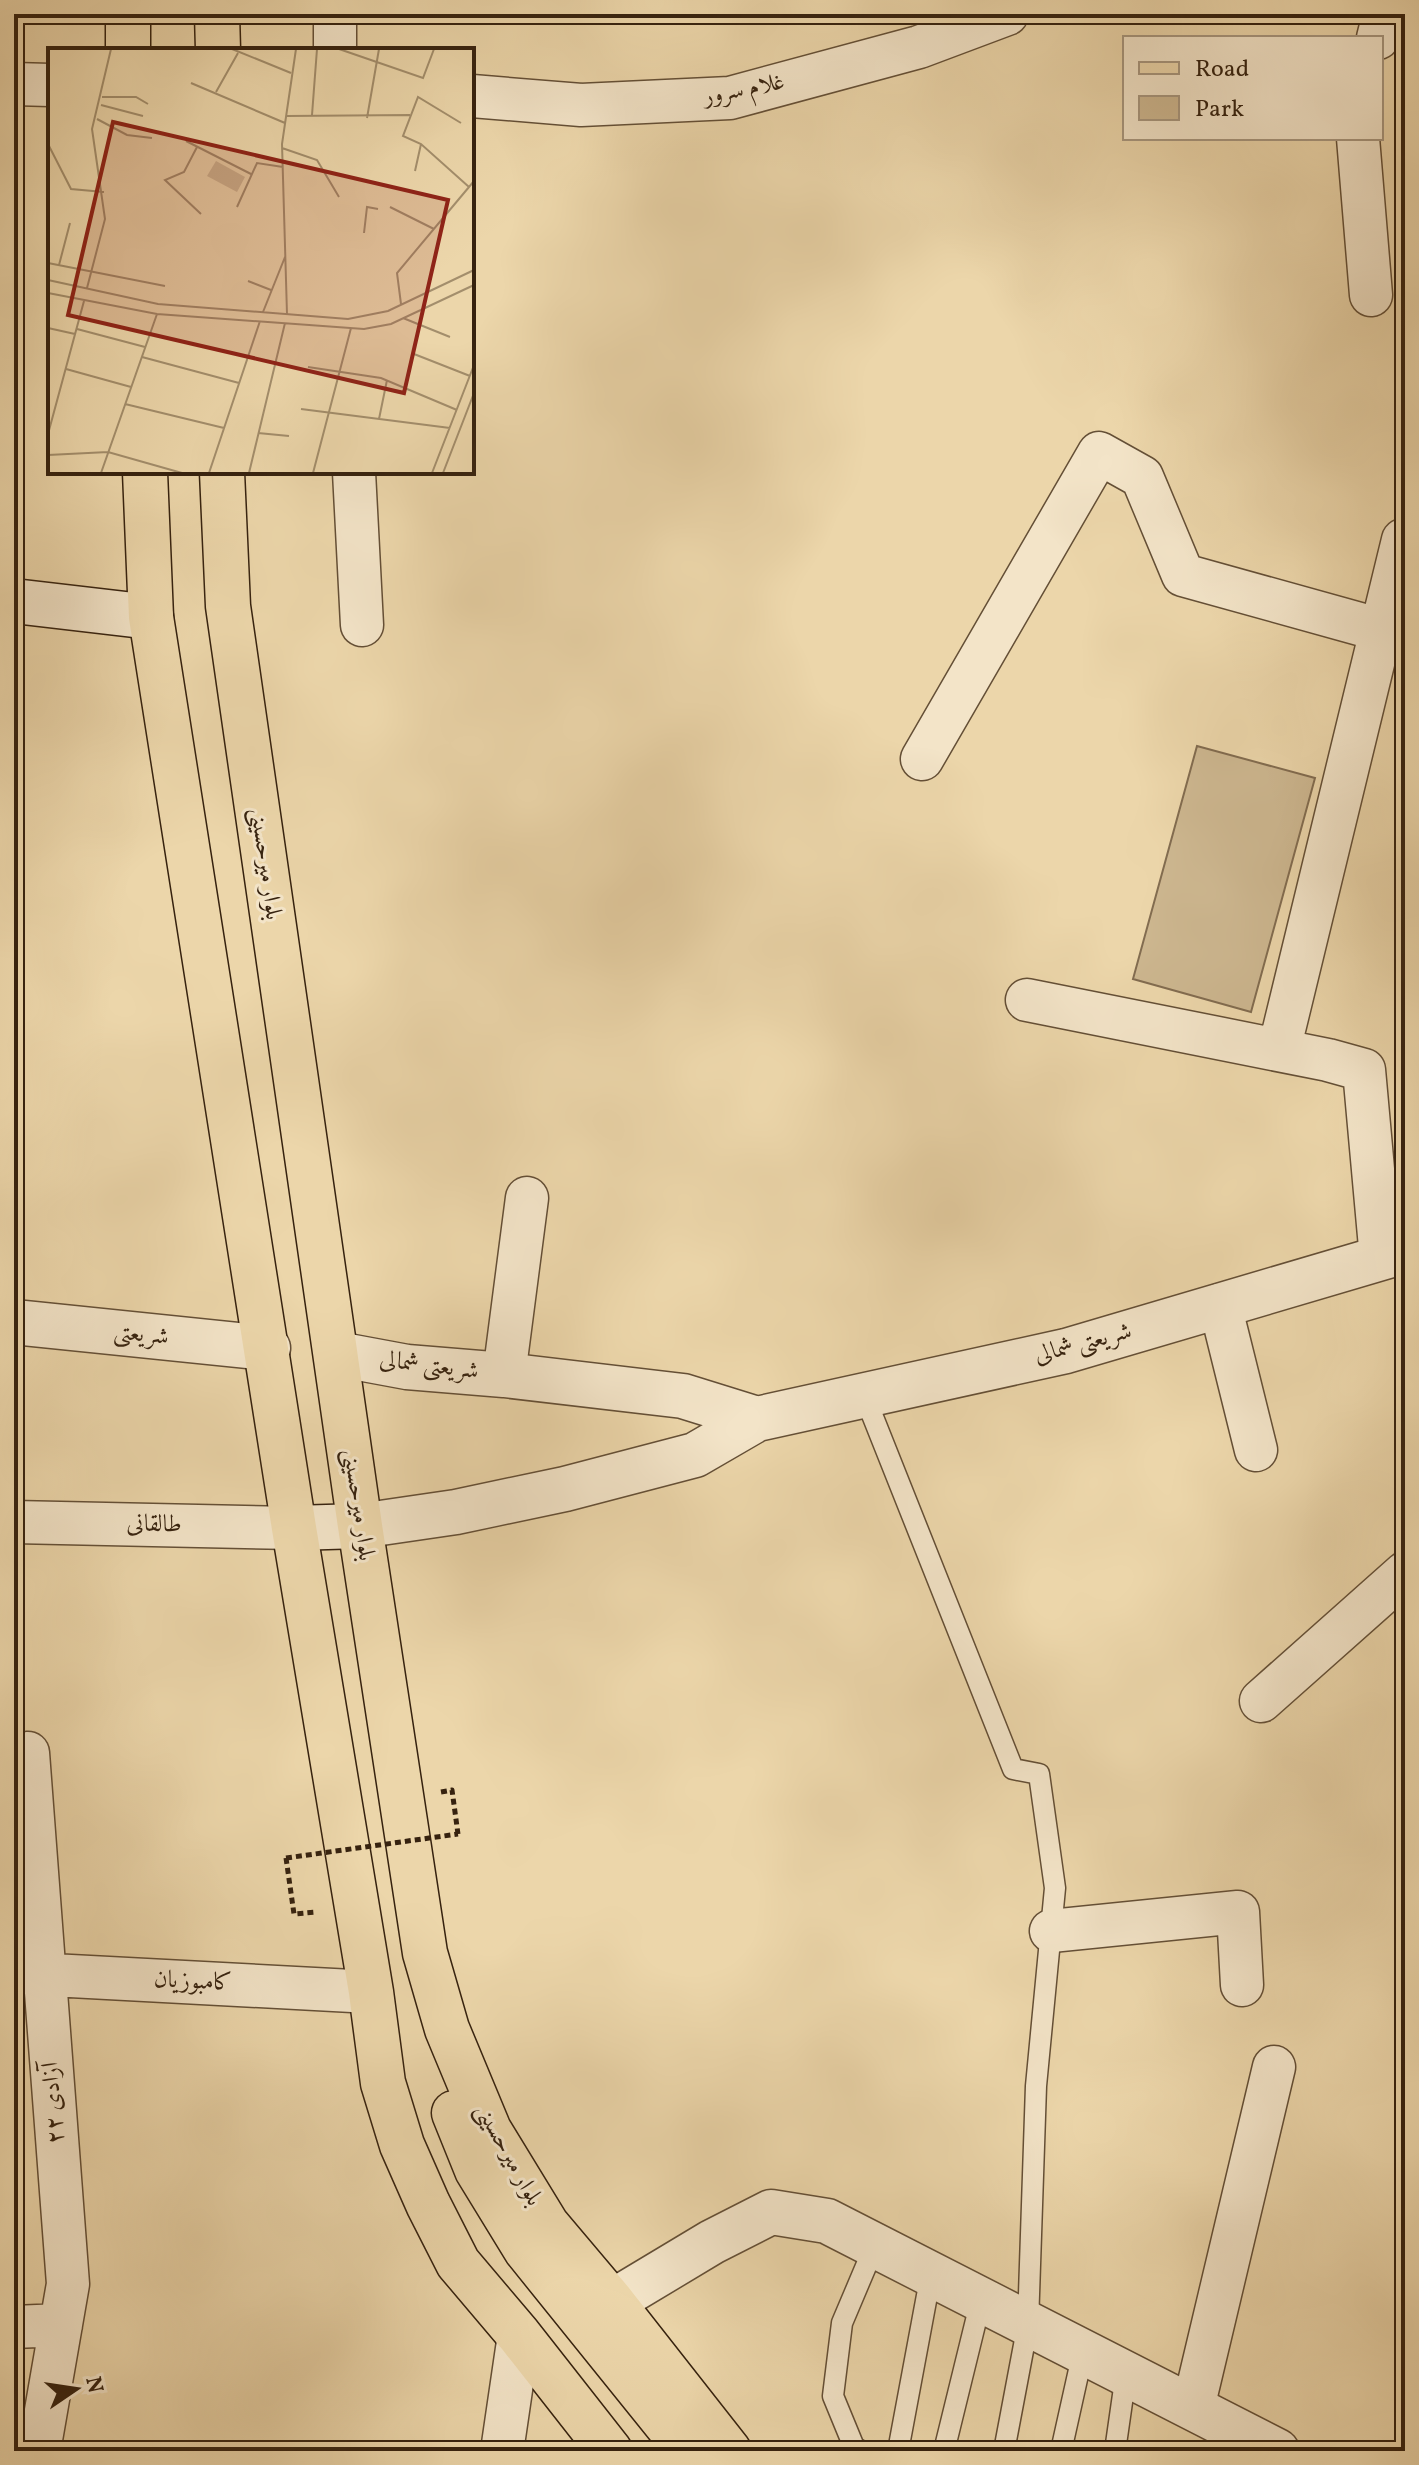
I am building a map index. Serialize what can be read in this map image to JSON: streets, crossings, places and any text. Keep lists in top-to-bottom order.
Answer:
{
  "streets": {
    "main road": ["بلوار میرحسینی"],
    "street": [
      "غلام سرور",
      "شریعتی",
      "شریعتی شمالی",
      "طالقانی",
      "کامبوزیان",
      "آزادی ۲۲"
    ]
  },
  "crossings": [
    ["بلوار میرحسینی", "شریعتی"],
    ["بلوار میرحسینی", "شریعتی شمالی"],
    ["بلوار میرحسینی", "طالقانی"],
    ["بلوار میرحسینی", "کامبوزیان"],
    ["شریعتی شمالی", "طالقانی"],
    ["کامبوزیان", "آزادی ۲۲"]
  ],
  "legend": ["Road", "Park"],
  "north": "right"
}
